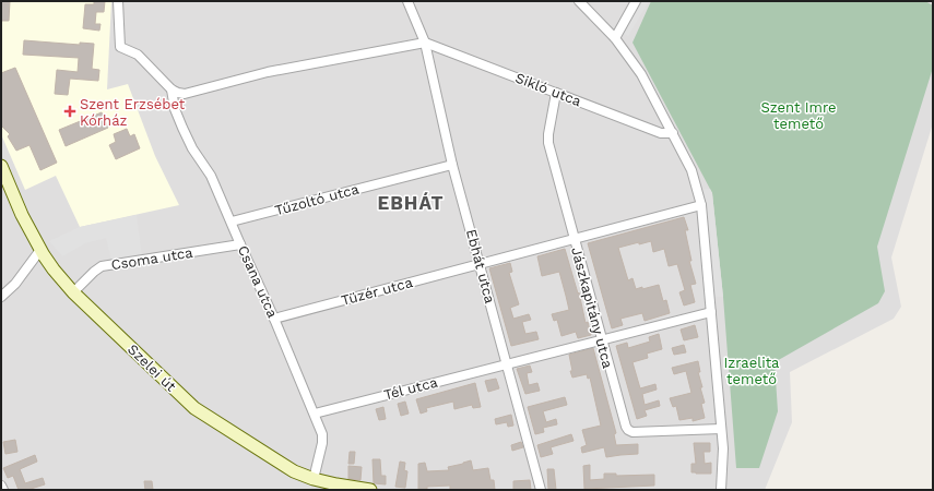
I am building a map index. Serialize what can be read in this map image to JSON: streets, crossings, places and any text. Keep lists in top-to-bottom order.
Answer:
{
  "streets": {
    "main road": ["Szelei út"],
    "street": [
      "Sikló utca",
      "Tűzoltó utca",
      "Csoma utca",
      "Ebhát utca",
      "Csana utca",
      "Tüzér utca",
      "Jászkapitány utca",
      "Tél utca"
    ]
  },
  "crossings": [
    ["Sikló utca", "Ebhát utca"],
    ["Sikló utca", "Jászkapitány utca"],
    ["Tűzoltó utca", "Ebhát utca"],
    ["Tűzoltó utca", "Csana utca"],
    ["Csoma utca", "Csana utca"],
    ["Csoma utca", "Szelei út"],
    ["Ebhát utca", "Tüzér utca"],
    ["Ebhát utca", "Tél utca"],
    ["Csana utca", "Tüzér utca"],
    ["Csana utca", "Szelei út"],
    ["Csana utca", "Tél utca"],
    ["Tüzér utca", "Jászkapitány utca"],
    ["Jászkapitány utca", "Tél utca"]
  ],
  "districts": ["EBHÁT"],
  "parks": ["Szent Imre temető", "Izraelita temető"],
  "places": {
    "health": ["Szent Erzsébet Kórház"]
  }
}
